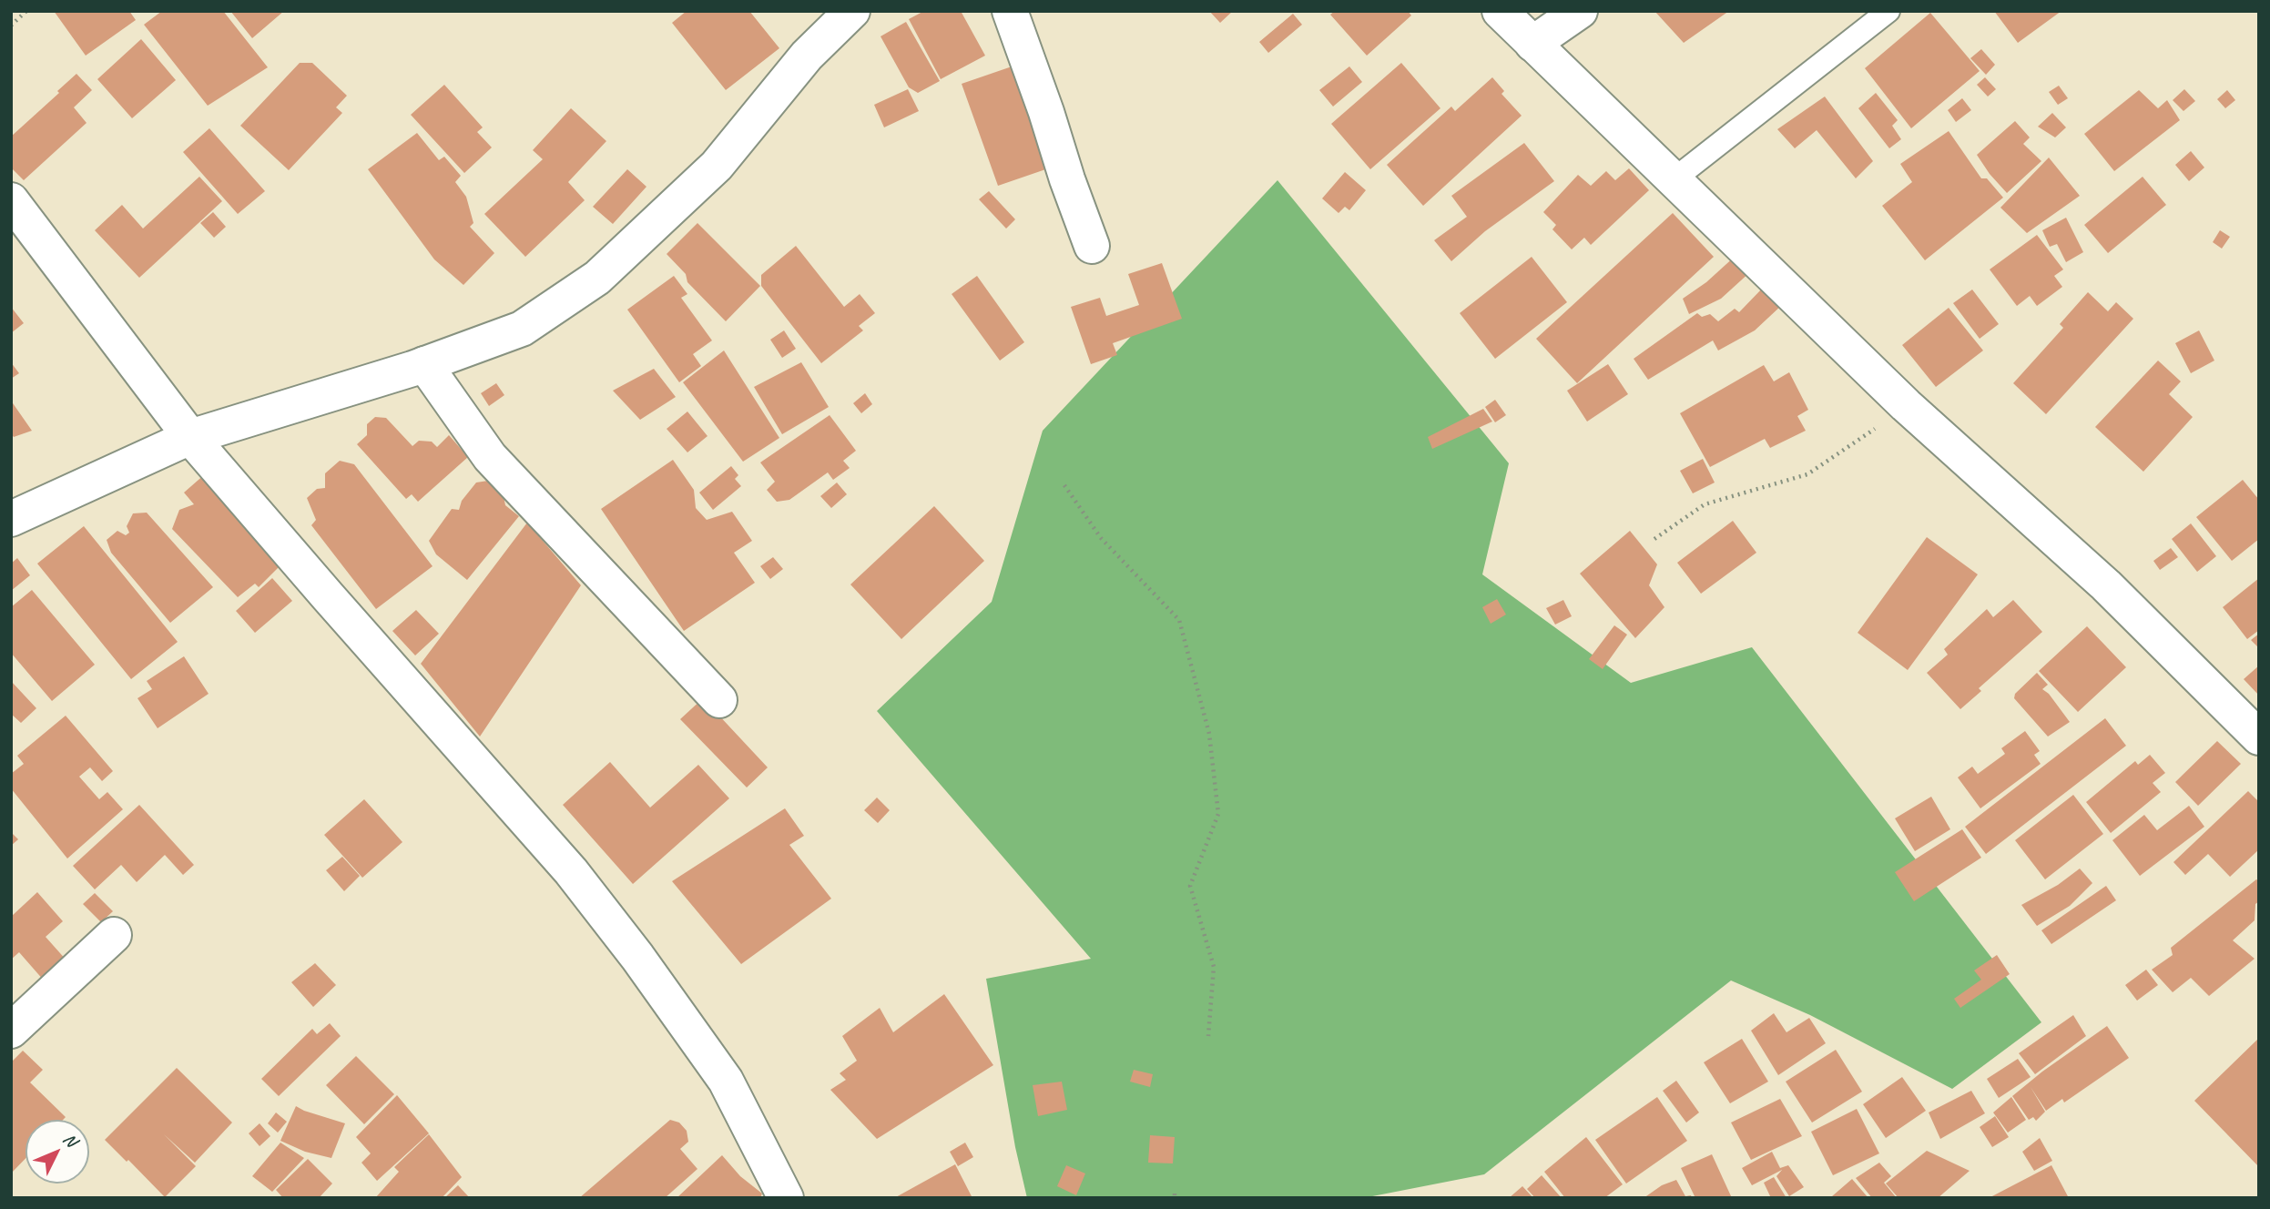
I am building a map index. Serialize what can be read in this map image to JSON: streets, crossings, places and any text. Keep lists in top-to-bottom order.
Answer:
{
  "north": "top right"
}
